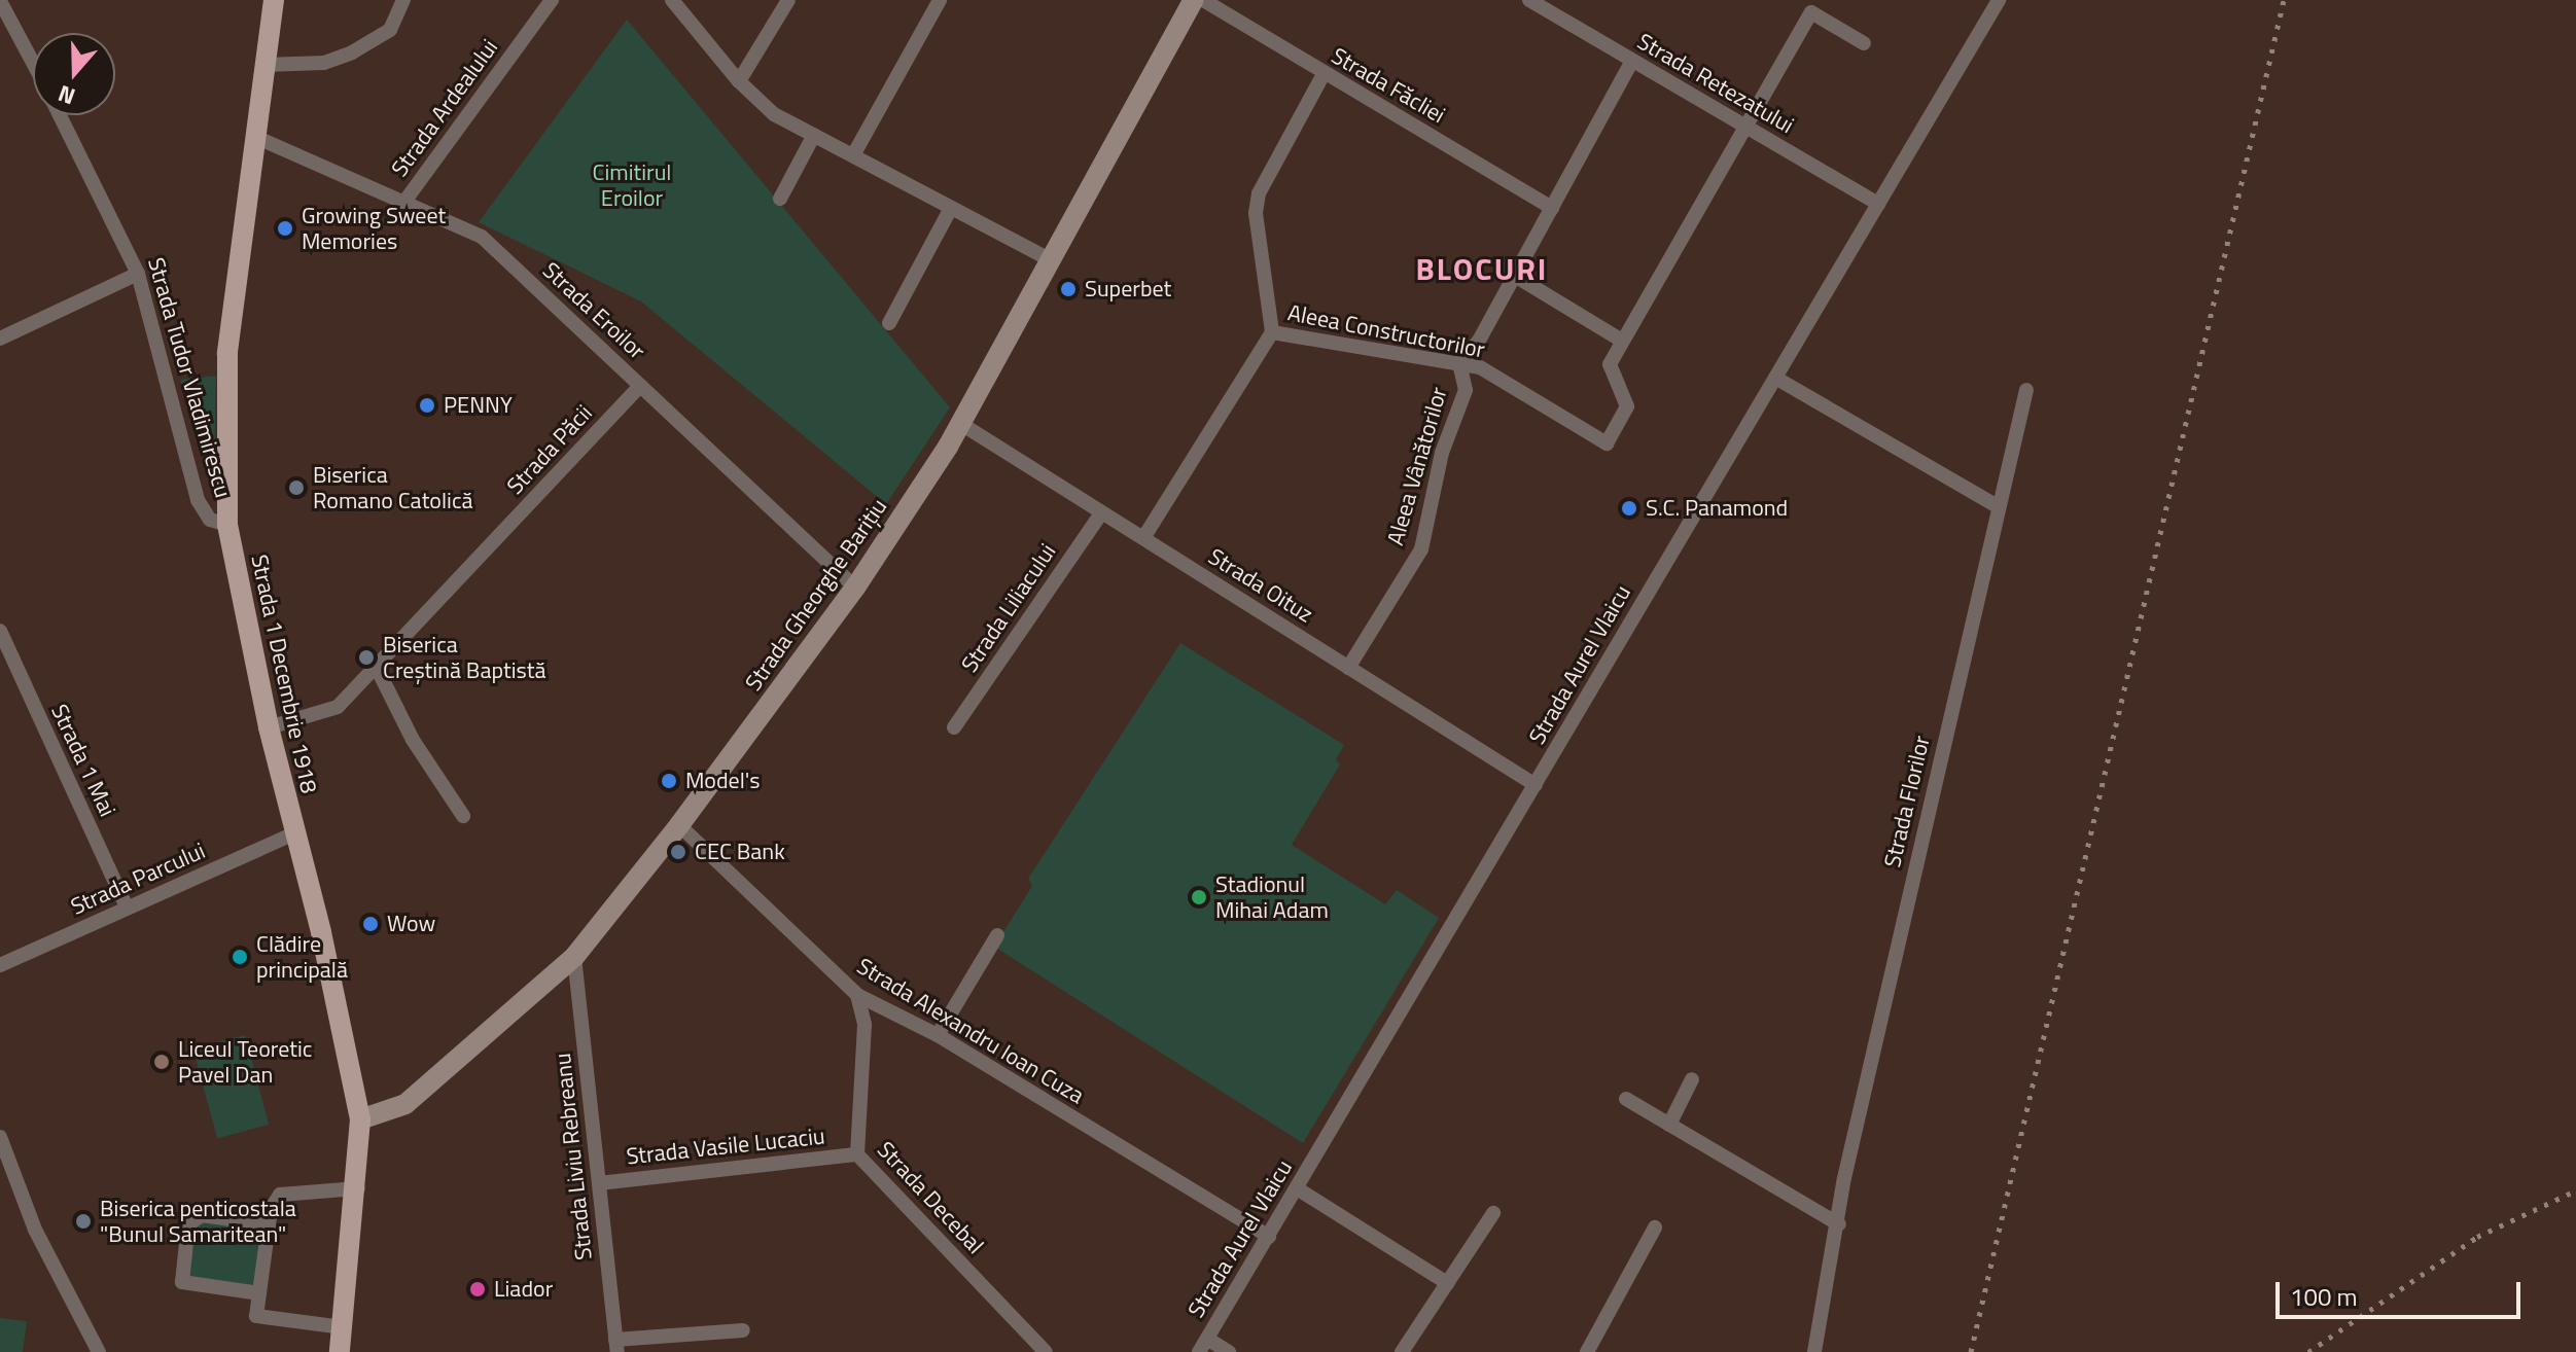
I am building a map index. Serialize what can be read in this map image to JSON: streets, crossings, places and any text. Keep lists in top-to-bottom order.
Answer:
{
  "streets": {
    "main road": ["Strada 1 Decembrie 1918"],
    "street": [
      "Strada Retezatului",
      "Strada Făcliei",
      "Strada Ardealului",
      "Strada Eroilor",
      "Aleea Constructorilor",
      "Strada Tudor Vladimirescu",
      "Strada Păcii",
      "Aleea Vânătorilor",
      "Strada Oituz",
      "Strada Gheorghe Barițiu",
      "Strada Liliacului",
      "Strada Aurel Vlaicu",
      "Strada 1 Mai",
      "Strada Florilor",
      "Strada Parcului",
      "Strada Alexandru Ioan Cuza",
      "Strada Vasile Lucaciu",
      "Strada Liviu Rebreanu",
      "Strada Decebal"
    ]
  },
  "crossings": [
    ["Strada Retezatului", "Aleea Vânătorilor"],
    ["Strada Retezatului", "Strada Aurel Vlaicu"],
    ["Strada Făcliei", "Aleea Constructorilor"],
    ["Strada Făcliei", "Aleea Vânătorilor"],
    ["Strada Ardealului", "Strada Eroilor"],
    ["Strada Eroilor", "Strada Păcii"],
    ["Strada Eroilor", "Strada Gheorghe Barițiu"],
    ["Strada Eroilor", "Strada 1 Decembrie 1918"],
    ["Aleea Constructorilor", "Aleea Vânătorilor"],
    ["Aleea Constructorilor", "Strada Oituz"],
    ["Strada Tudor Vladimirescu", "Strada 1 Decembrie 1918"],
    ["Strada Păcii", "Strada 1 Decembrie 1918"],
    ["Aleea Vânătorilor", "Strada Oituz"],
    ["Strada Oituz", "Strada Gheorghe Barițiu"],
    ["Strada Oituz", "Strada Liliacului"],
    ["Strada Oituz", "Strada Aurel Vlaicu"],
    ["Strada Gheorghe Barițiu", "Strada 1 Decembrie 1918"],
    ["Strada Gheorghe Barițiu", "Strada Alexandru Ioan Cuza"],
    ["Strada Gheorghe Barițiu", "Strada Liviu Rebreanu"],
    ["Strada Aurel Vlaicu", "Strada Alexandru Ioan Cuza"],
    ["Strada 1 Decembrie 1918", "Strada Parcului"],
    ["Strada 1 Mai", "Strada Parcului"],
    ["Strada Alexandru Ioan Cuza", "Strada Decebal"],
    ["Strada Vasile Lucaciu", "Strada Liviu Rebreanu"],
    ["Strada Vasile Lucaciu", "Strada Decebal"]
  ],
  "districts": ["BLOCURI"],
  "parks": ["Cimitirul Eroilor"],
  "places": [
    "Growing Sweet Memories",
    "Superbet",
    "PENNY",
    "Biserica Romano Catolică",
    "S.C. Panamond",
    "Biserica Creștină Baptistă",
    "Model's",
    "CEC Bank",
    "Stadionul Mihai Adam",
    "Wow",
    "Clădire principală",
    "Liceul Teoretic Pavel Dan",
    "Biserica penticostala \"Bunul Samaritean\"",
    "Liador"
  ],
  "scale_bar": "100 m",
  "north": "bottom"
}
